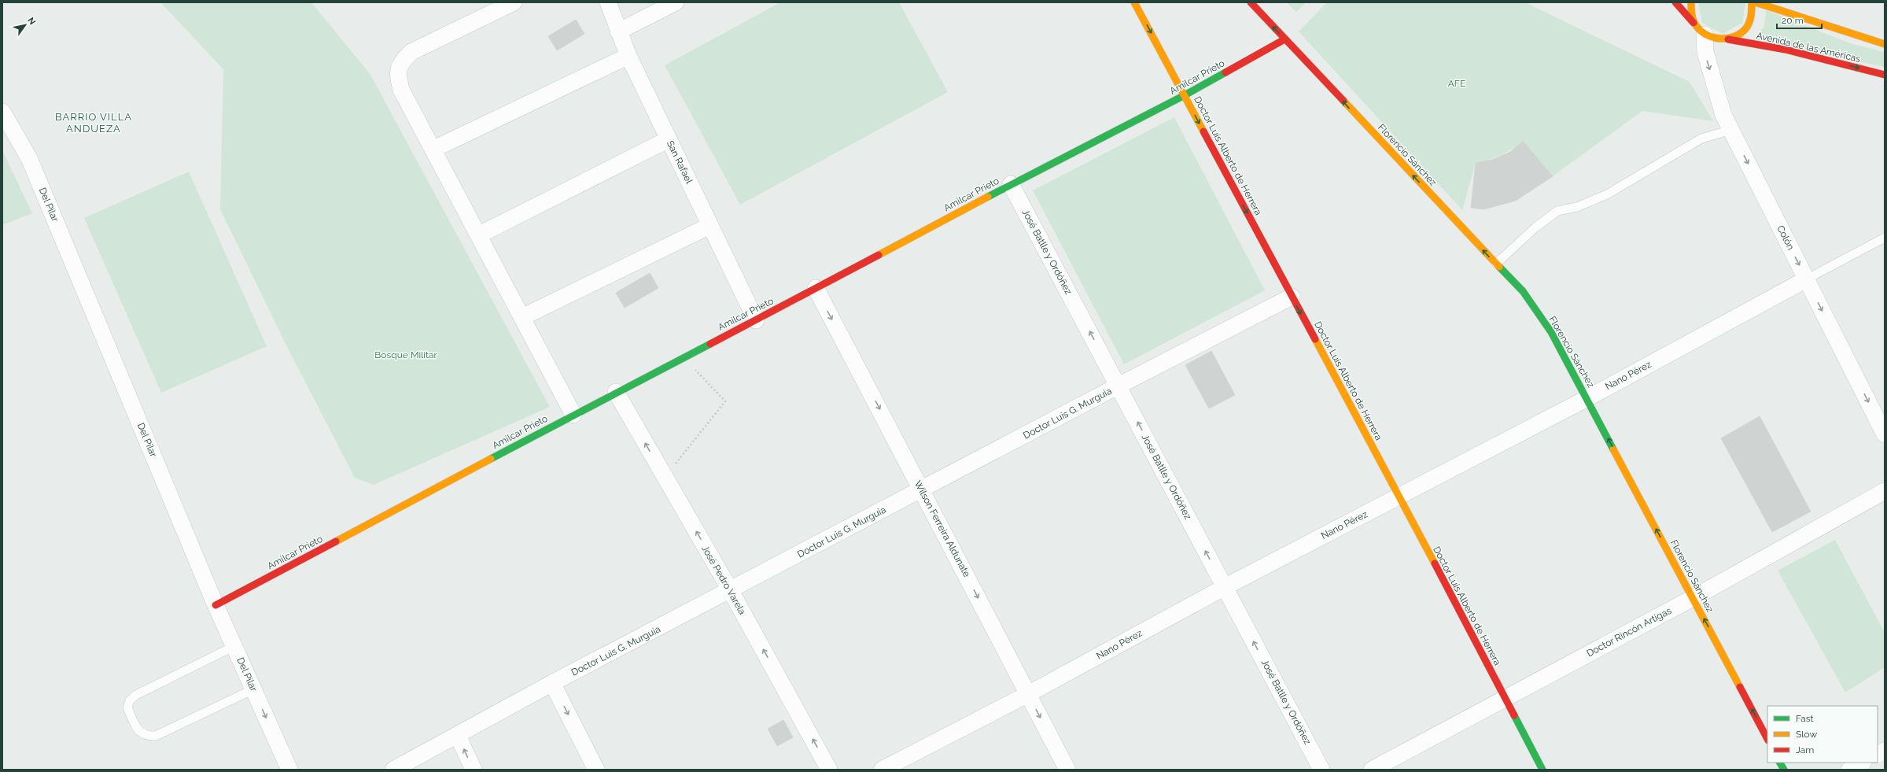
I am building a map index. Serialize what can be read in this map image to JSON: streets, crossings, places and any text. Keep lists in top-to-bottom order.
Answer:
{
  "streets": {
    "street": [
      "Avenida de las Américas",
      "Amilcar Prieto",
      "Florencio Sánchez",
      "Doctor Luis Alberto de Herrera",
      "San Rafael",
      "Del Pilar",
      "Colón",
      "José Batlle y Ordóñez",
      "Nano Pérez",
      "Doctor Luis G. Murguia",
      "Wilson Ferreira Aldunate",
      "José Pedro Varela",
      "Doctor Rincón Artigas"
    ]
  },
  "crossings": [
    ["Avenida de las Américas", "Colón"],
    ["Amilcar Prieto", "Florencio Sánchez"],
    ["Amilcar Prieto", "Doctor Luis Alberto de Herrera"],
    ["Amilcar Prieto", "San Rafael"],
    ["Amilcar Prieto", "Del Pilar"],
    ["Amilcar Prieto", "José Batlle y Ordóñez"],
    ["Amilcar Prieto", "Wilson Ferreira Aldunate"],
    ["Amilcar Prieto", "José Pedro Varela"],
    ["Florencio Sánchez", "Nano Pérez"],
    ["Florencio Sánchez", "Doctor Rincón Artigas"],
    ["Doctor Luis Alberto de Herrera", "Nano Pérez"],
    ["Doctor Luis Alberto de Herrera", "Doctor Luis G. Murguia"],
    ["Doctor Luis Alberto de Herrera", "Doctor Rincón Artigas"],
    ["Colón", "Nano Pérez"],
    ["José Batlle y Ordóñez", "Nano Pérez"],
    ["José Batlle y Ordóñez", "Doctor Luis G. Murguia"],
    ["Nano Pérez", "Wilson Ferreira Aldunate"],
    ["Doctor Luis G. Murguia", "Wilson Ferreira Aldunate"],
    ["Doctor Luis G. Murguia", "José Pedro Varela"]
  ],
  "one_way": [
    "Florencio Sánchez",
    "Doctor Luis Alberto de Herrera",
    "Colón",
    "José Batlle y Ordóñez",
    "Wilson Ferreira Aldunate",
    "José Pedro Varela"
  ],
  "districts": ["BARRIO VILLA ANDUEZA"],
  "parks": ["AFE", "Bosque Militar"],
  "legend": ["Fast", "Slow", "Jam"],
  "scale_bar": "20 m",
  "north": "top right"
}
